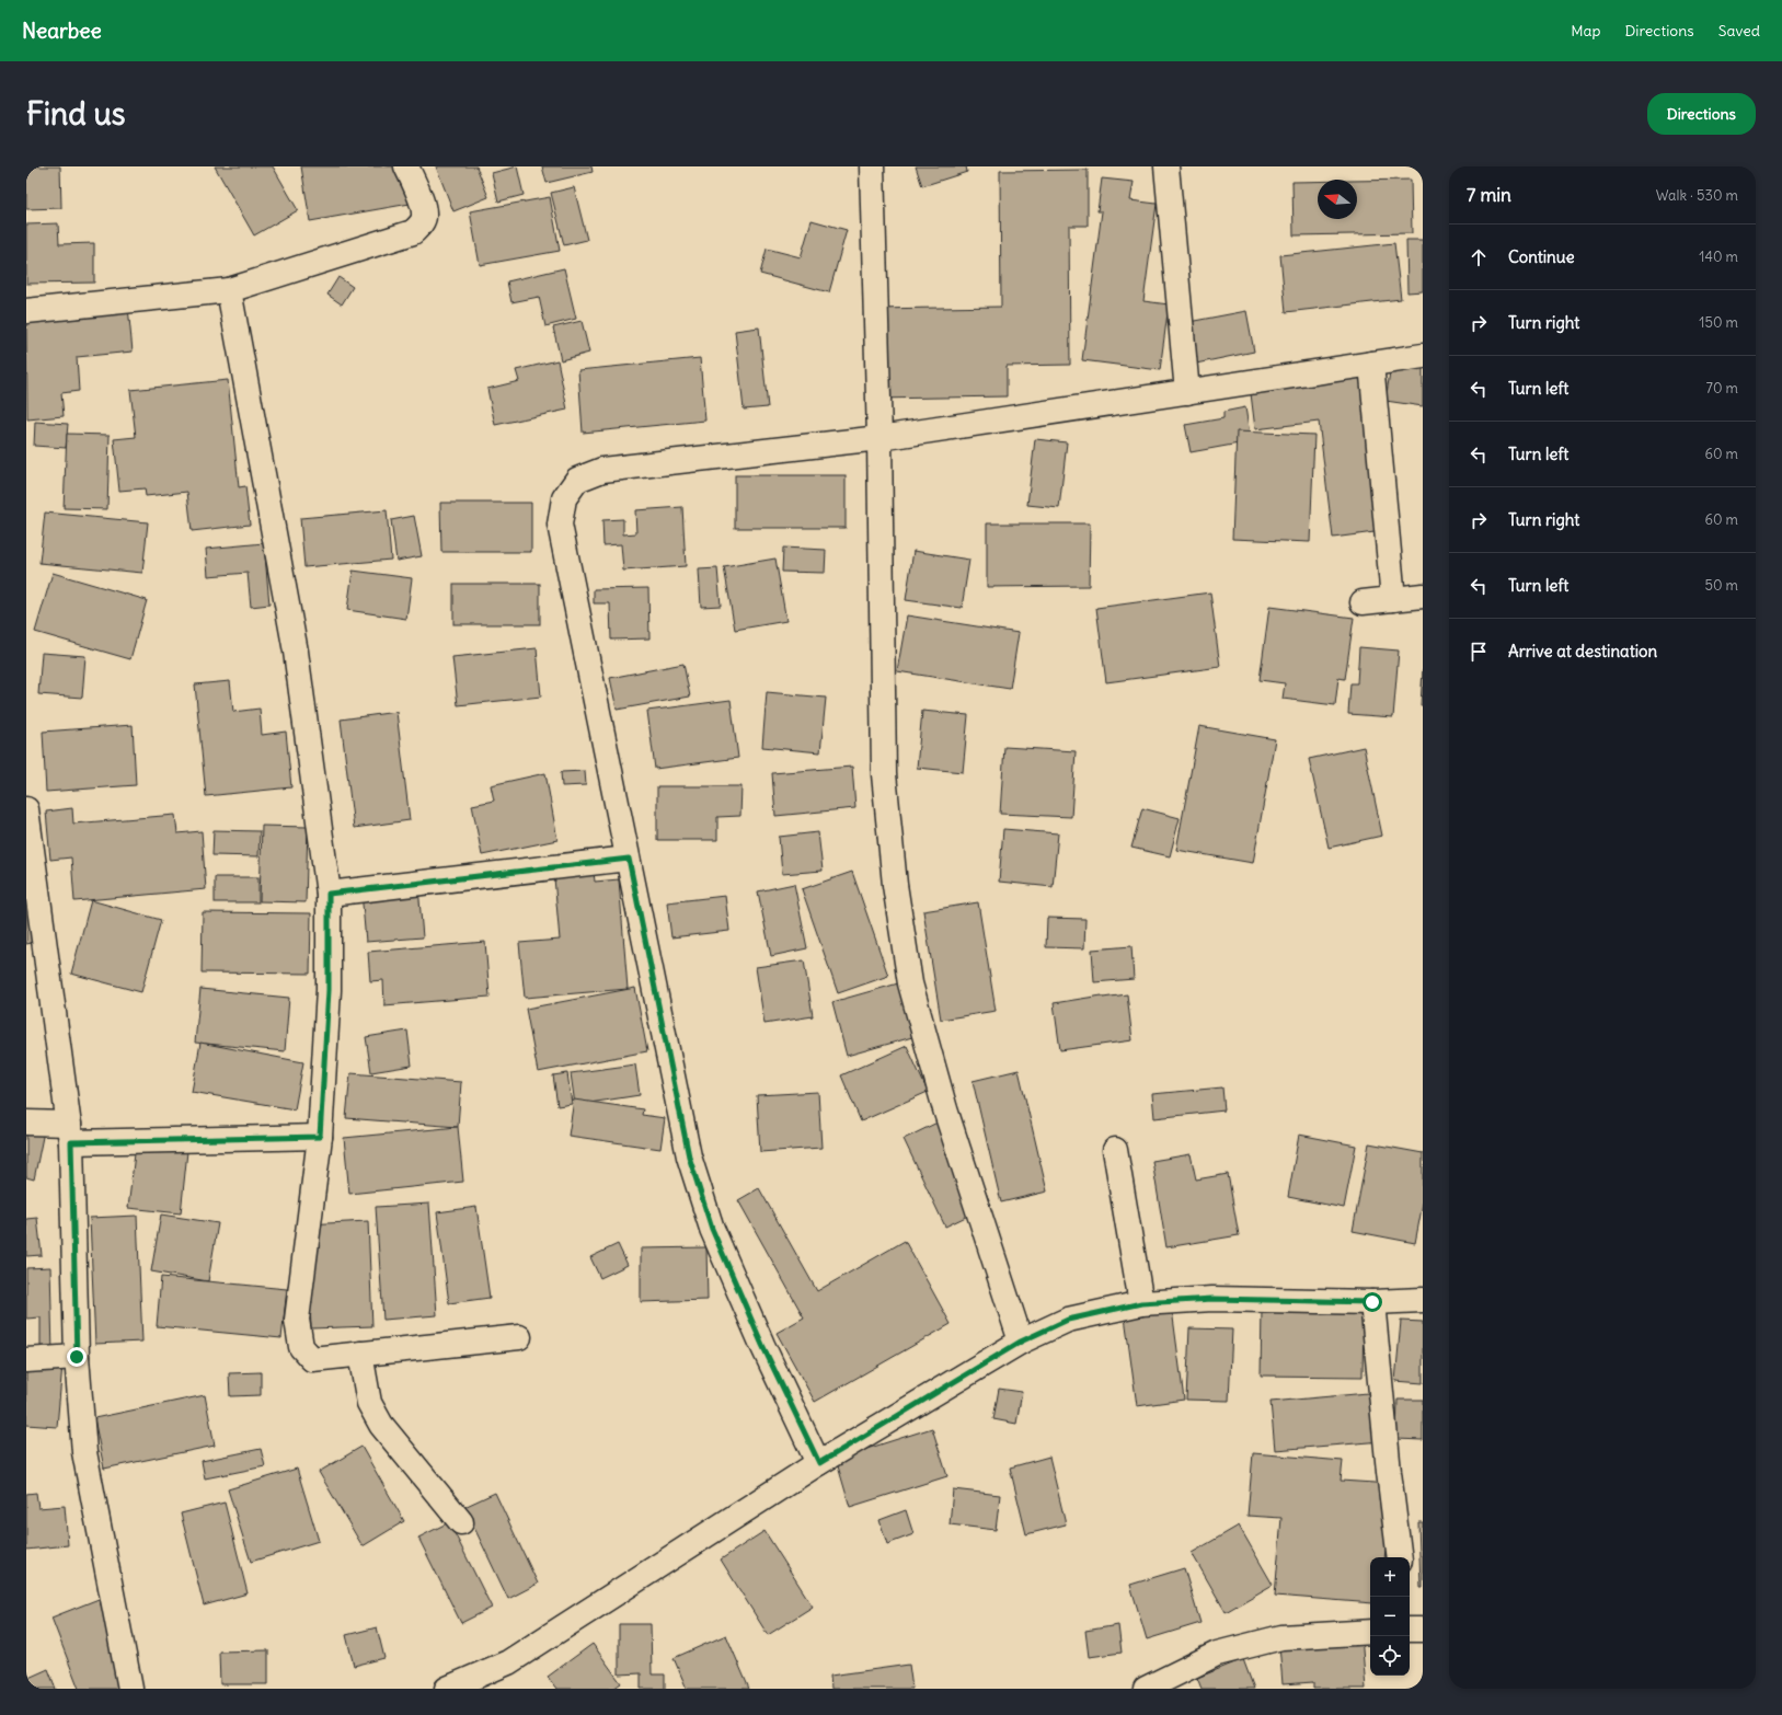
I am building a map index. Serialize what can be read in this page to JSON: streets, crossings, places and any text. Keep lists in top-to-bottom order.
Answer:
{
  "north": "left",
  "page": {
    "header": "Nearbee",
    "nav": ["Map", "Directions", "Saved"],
    "buttons": "Directions",
    "title": "Find us",
    "heading": ["7 min", "Walk · 530 m"],
    "list": [
      ["Continue", "140 m"],
      ["Turn right", "150 m"],
      ["Turn left", "70 m"],
      ["Turn left", "60 m"],
      ["Turn right", "60 m"],
      ["Turn left", "50 m"],
      "Arrive at destination"
    ],
    "map_buttons": ["+", "−"]
  }
}
